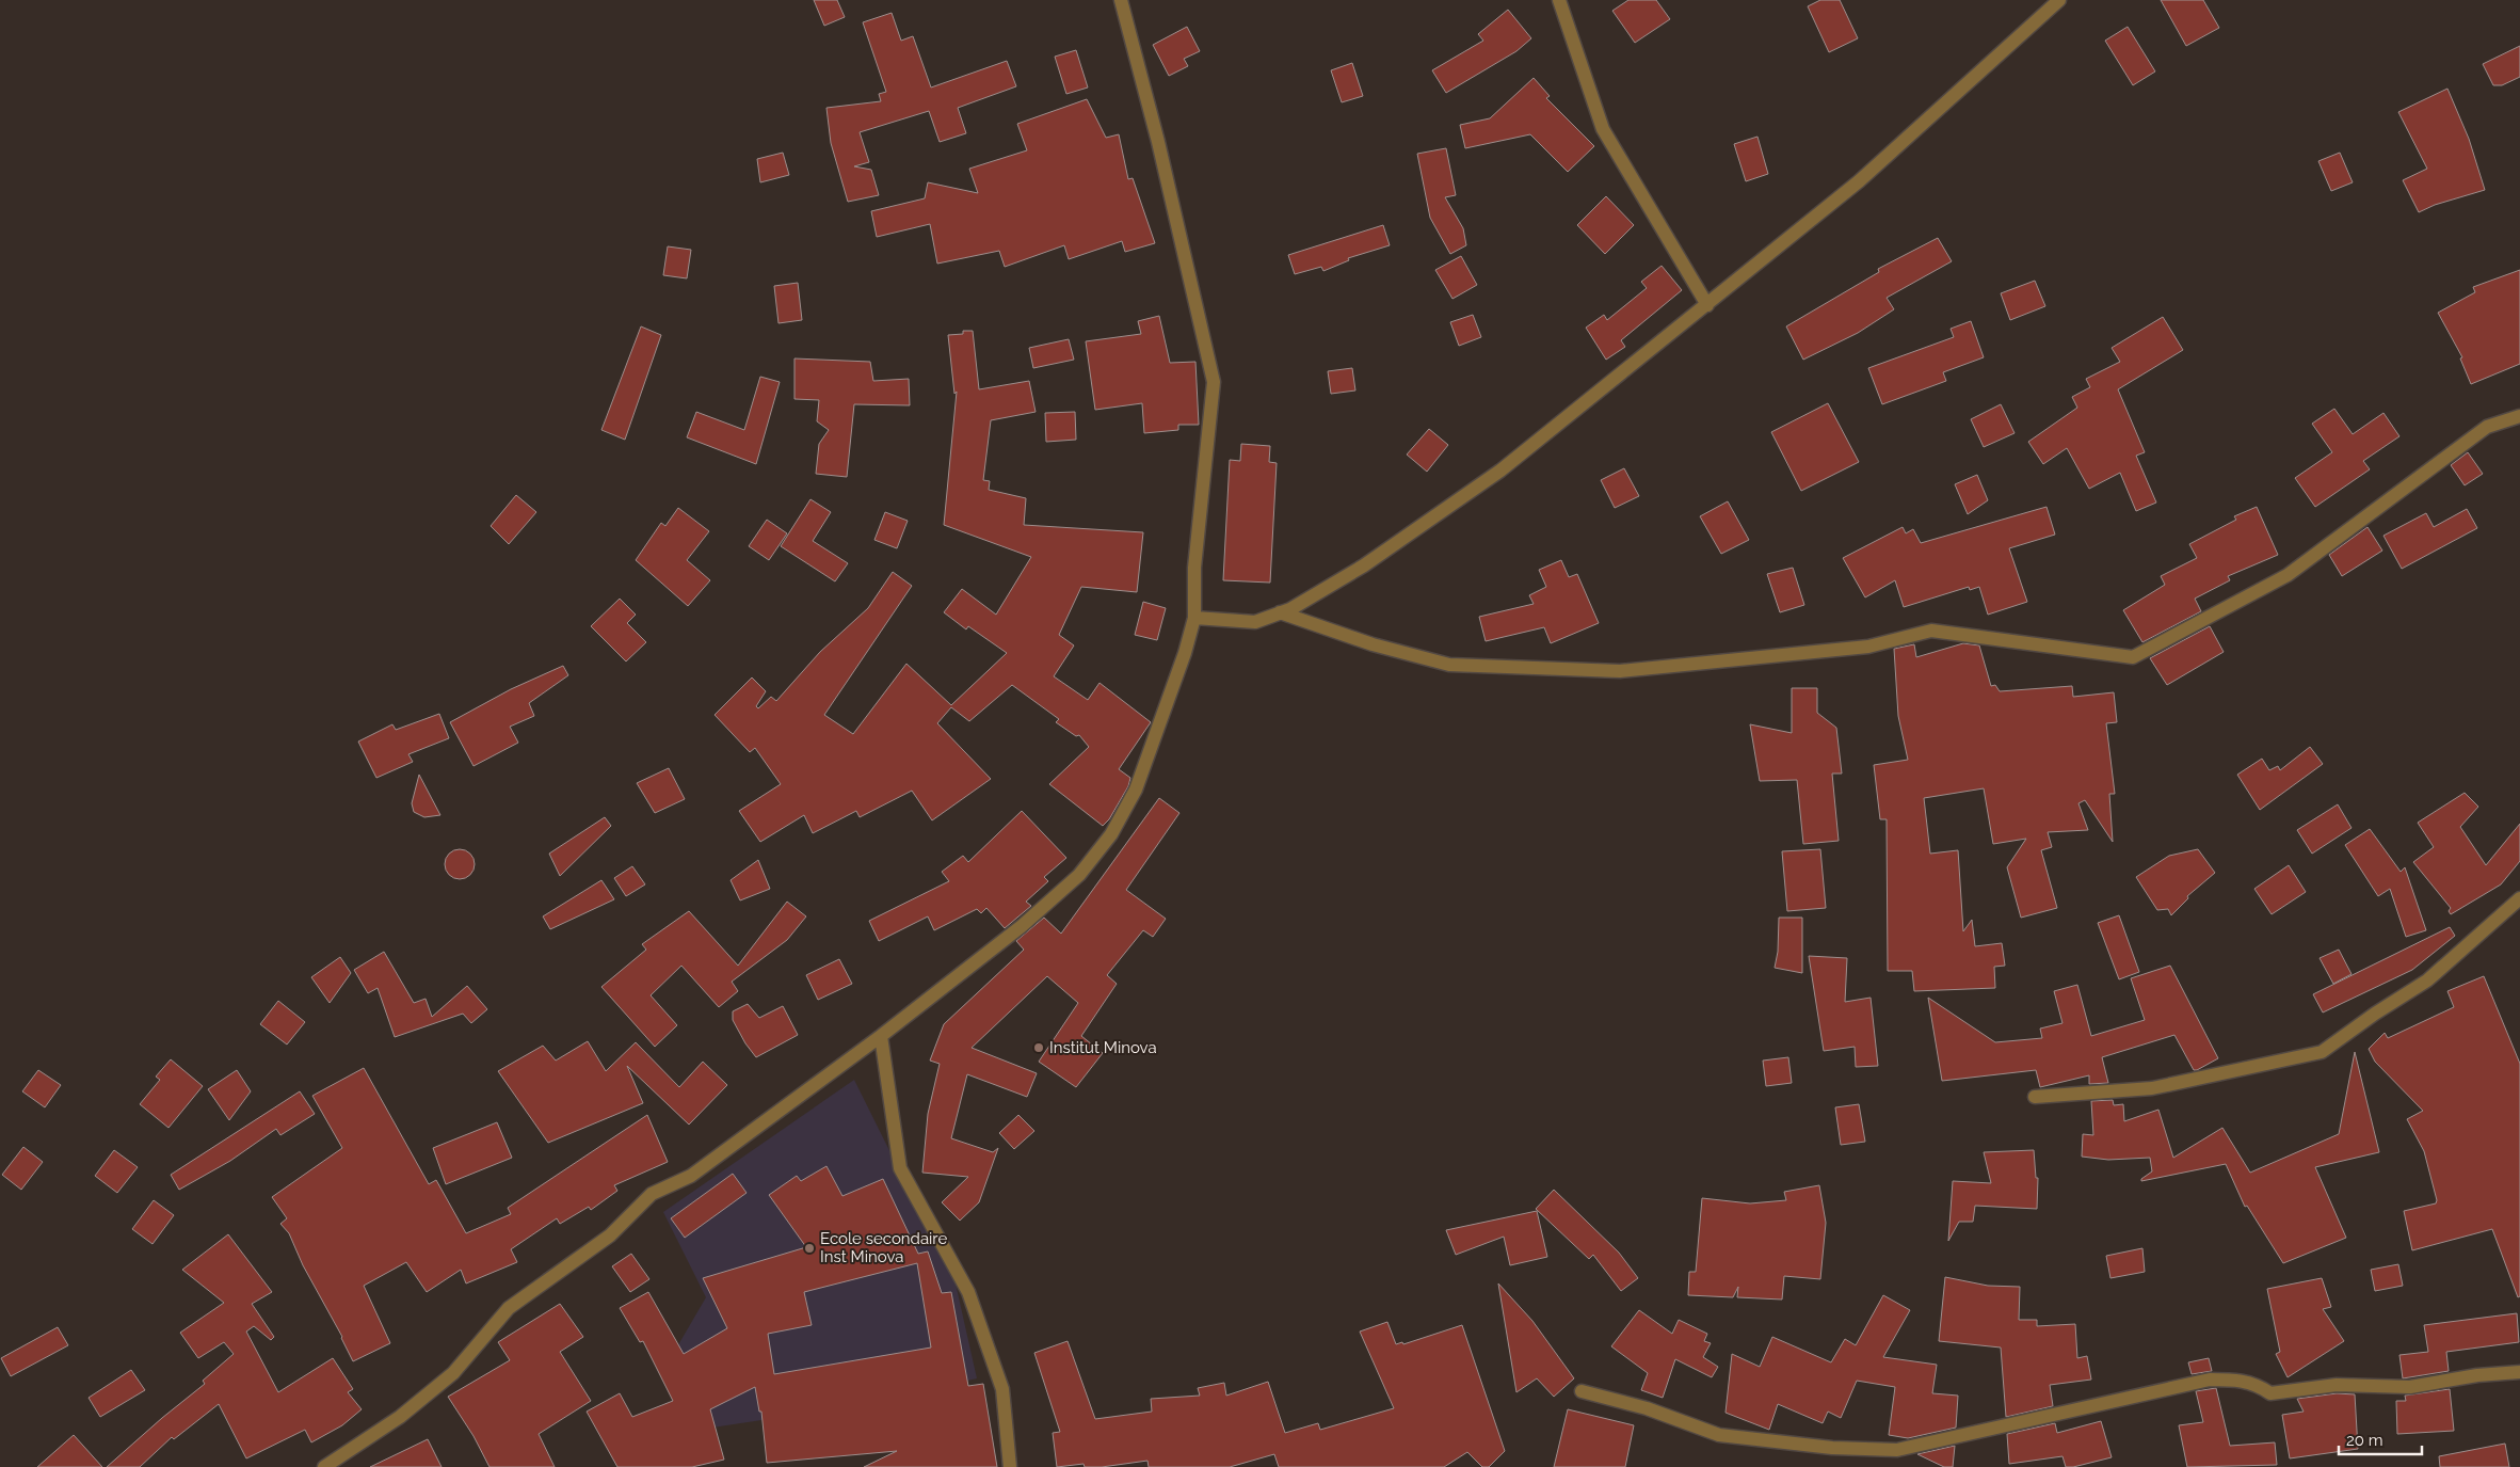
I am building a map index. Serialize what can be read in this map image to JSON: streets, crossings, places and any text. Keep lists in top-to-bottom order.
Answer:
{
  "places": ["Institut Minova", "Ecole secondaire Inst Minova"],
  "scale_bar": "20 m"
}
